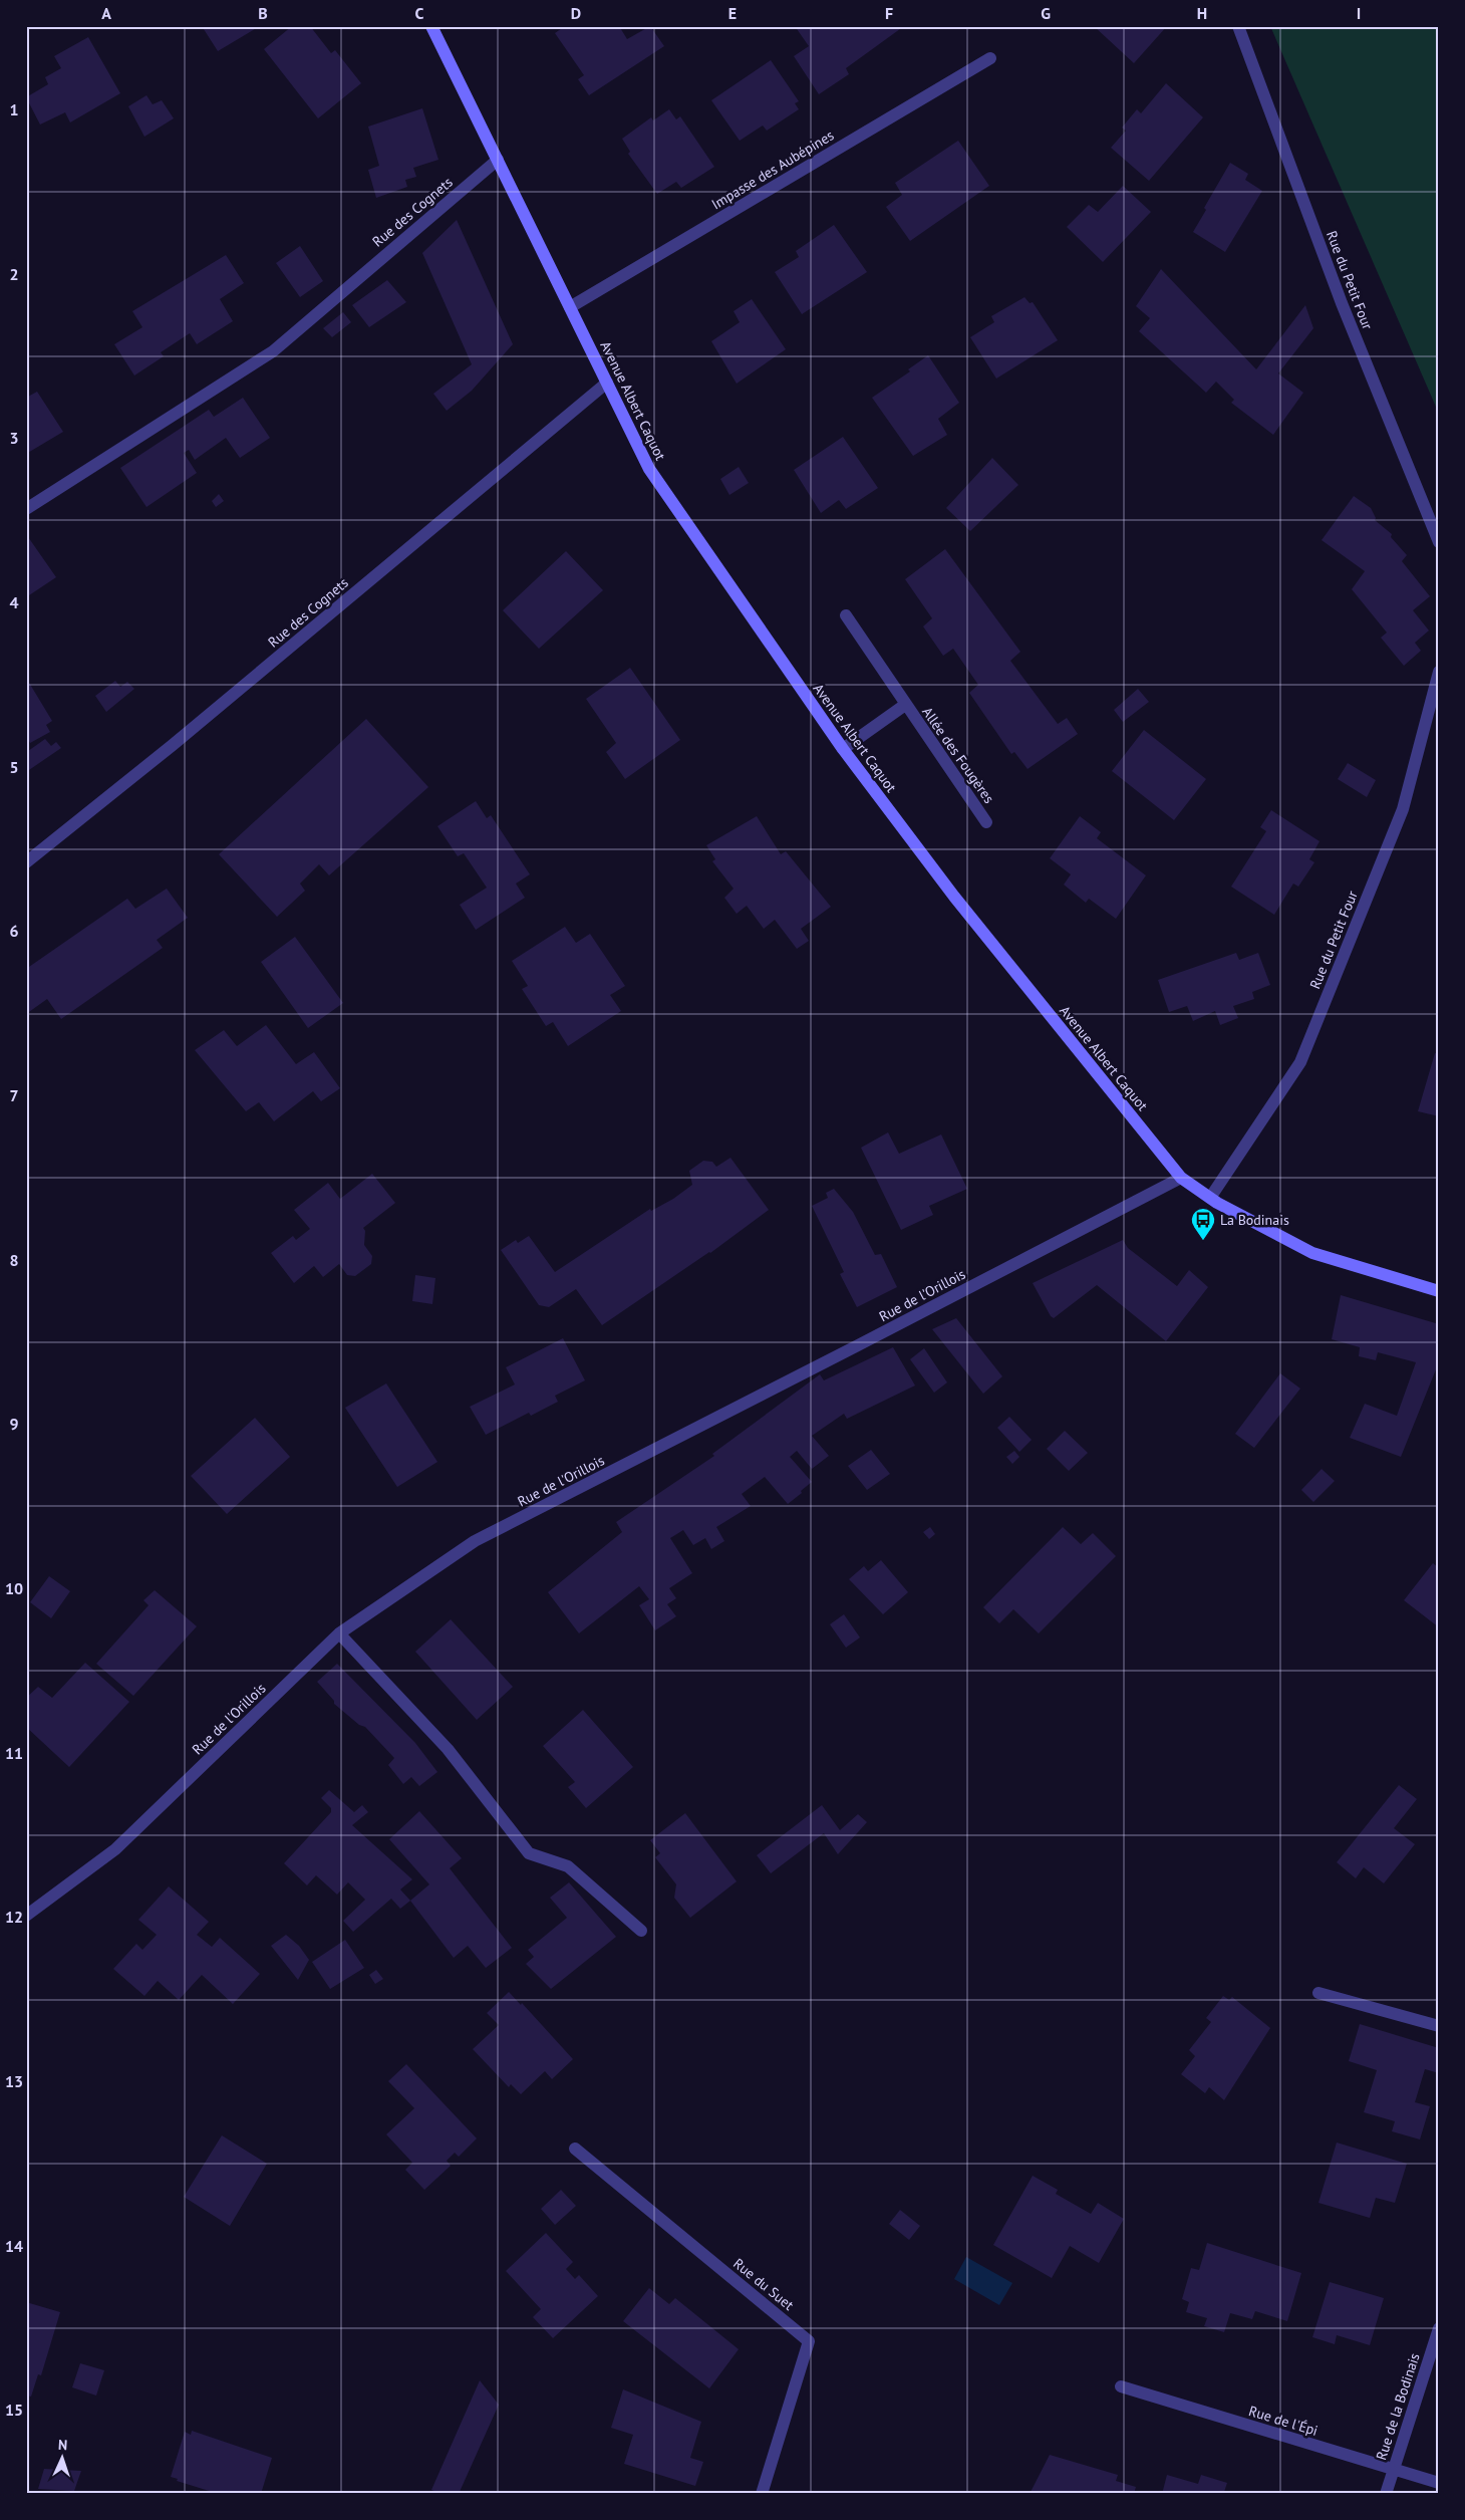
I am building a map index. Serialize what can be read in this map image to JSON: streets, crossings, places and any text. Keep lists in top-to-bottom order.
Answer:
{
  "streets": {
    "main road": ["Avenue Albert Caquot"],
    "street": [
      "Impasse des Aubépines",
      "Rue des Cognets",
      "Rue du Petit Four",
      "Allée des Fougères",
      "Rue de l'Orillois",
      "Rue du Suet",
      "Rue de la Bodinais",
      "Rue de l'Épi"
    ]
  },
  "crossings": [
    ["Impasse des Aubépines", "Avenue Albert Caquot"],
    ["Rue des Cognets", "Avenue Albert Caquot"],
    ["Rue du Petit Four", "Avenue Albert Caquot"],
    ["Avenue Albert Caquot", "Allée des Fougères"],
    ["Avenue Albert Caquot", "Rue de l'Orillois"],
    ["Rue de la Bodinais", "Rue de l'Épi"]
  ],
  "places": {
    "bus stop": ["La Bodinais"]
  },
  "north": "top",
  "grid": {
    "columns": [
      "A",
      "B",
      "C",
      "D",
      "E",
      "F",
      "G",
      "H",
      "I"
    ],
    "rows": [
      "1",
      "2",
      "3",
      "4",
      "5",
      "6",
      "7",
      "8",
      "9",
      "10",
      "11",
      "12",
      "13",
      "14",
      "15"
    ]
  }
}
